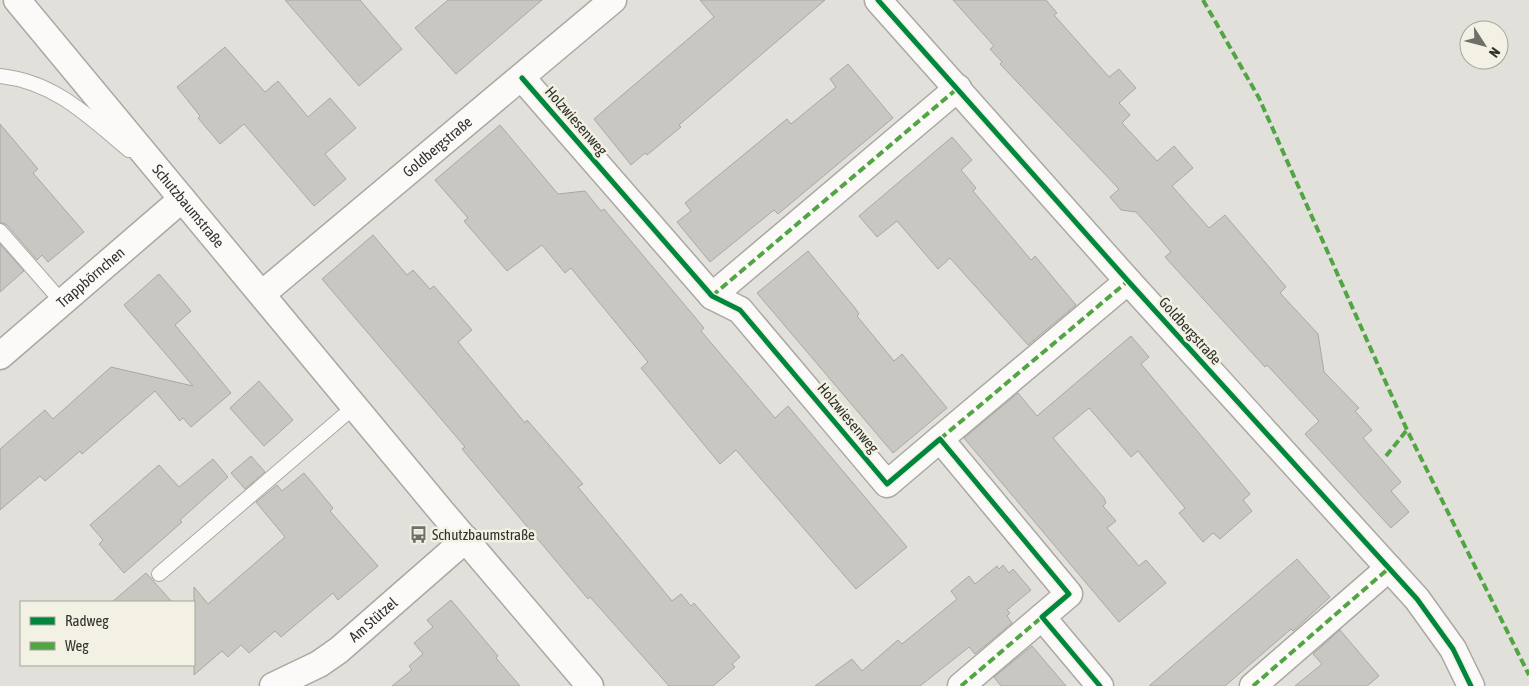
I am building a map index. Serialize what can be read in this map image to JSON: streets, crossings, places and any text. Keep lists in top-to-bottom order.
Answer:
{
  "streets": {
    "street": [
      "Holzwiesenweg",
      "Goldbergstraße",
      "Schutzbaumstraße",
      "Trappbörnchen",
      "Am Stützel"
    ]
  },
  "crossings": [
    ["Holzwiesenweg", "Goldbergstraße"],
    ["Goldbergstraße", "Schutzbaumstraße"],
    ["Schutzbaumstraße", "Trappbörnchen"],
    ["Schutzbaumstraße", "Am Stützel"]
  ],
  "places": {
    "bus stop": ["Schutzbaumstraße"]
  },
  "legend": ["Radweg", "Weg"],
  "north": "bottom right"
}
